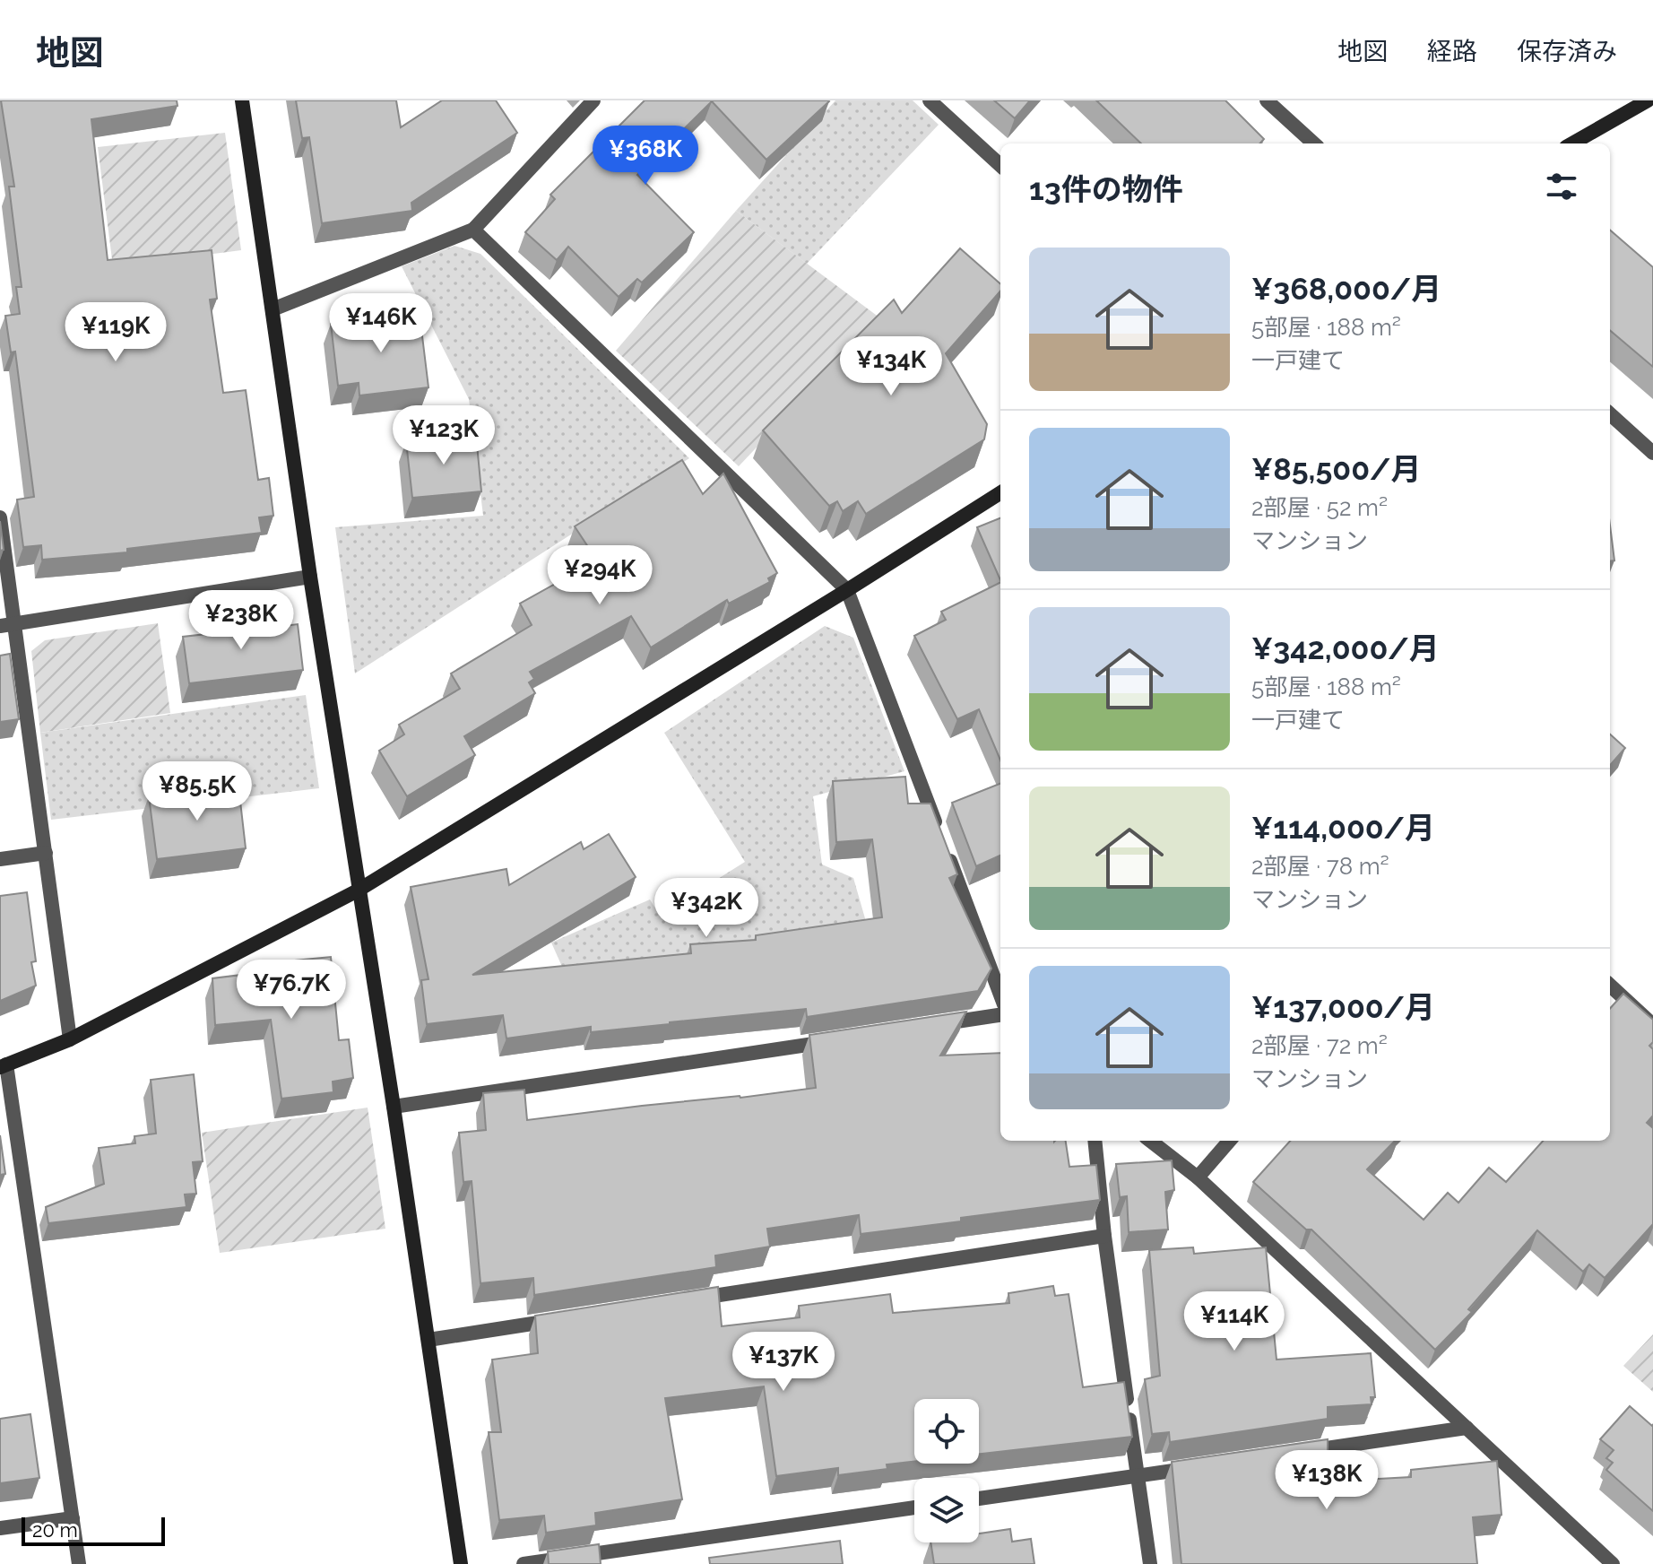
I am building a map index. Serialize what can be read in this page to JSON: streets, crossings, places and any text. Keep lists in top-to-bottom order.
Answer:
{
  "scale_bar": "20 m",
  "page": {
    "header": "地図",
    "nav": ["地図", "経路", "保存済み"],
    "price": [
      "¥368K",
      "¥146K",
      "¥119K",
      "¥134K",
      "¥123K",
      "¥294K",
      "¥238K",
      "¥85.5K",
      "¥342K",
      "¥76.7K",
      "¥114K",
      "¥137K",
      "¥138K"
    ],
    "heading": "13件の物件",
    "list": [
      {
        "name": "¥368,000/月",
        "note": "5部屋 · 188 m² · 一戸建て"
      },
      {
        "name": "¥85,500/月",
        "note": "2部屋 · 52 m² · マンション"
      },
      {
        "name": "¥342,000/月",
        "note": "5部屋 · 188 m² · 一戸建て"
      },
      {
        "name": "¥114,000/月",
        "note": "2部屋 · 78 m² · マンション"
      },
      {
        "name": "¥137,000/月",
        "note": "2部屋 · 72 m² · マンション"
      }
    ],
    "scale": "20 m"
  }
}
